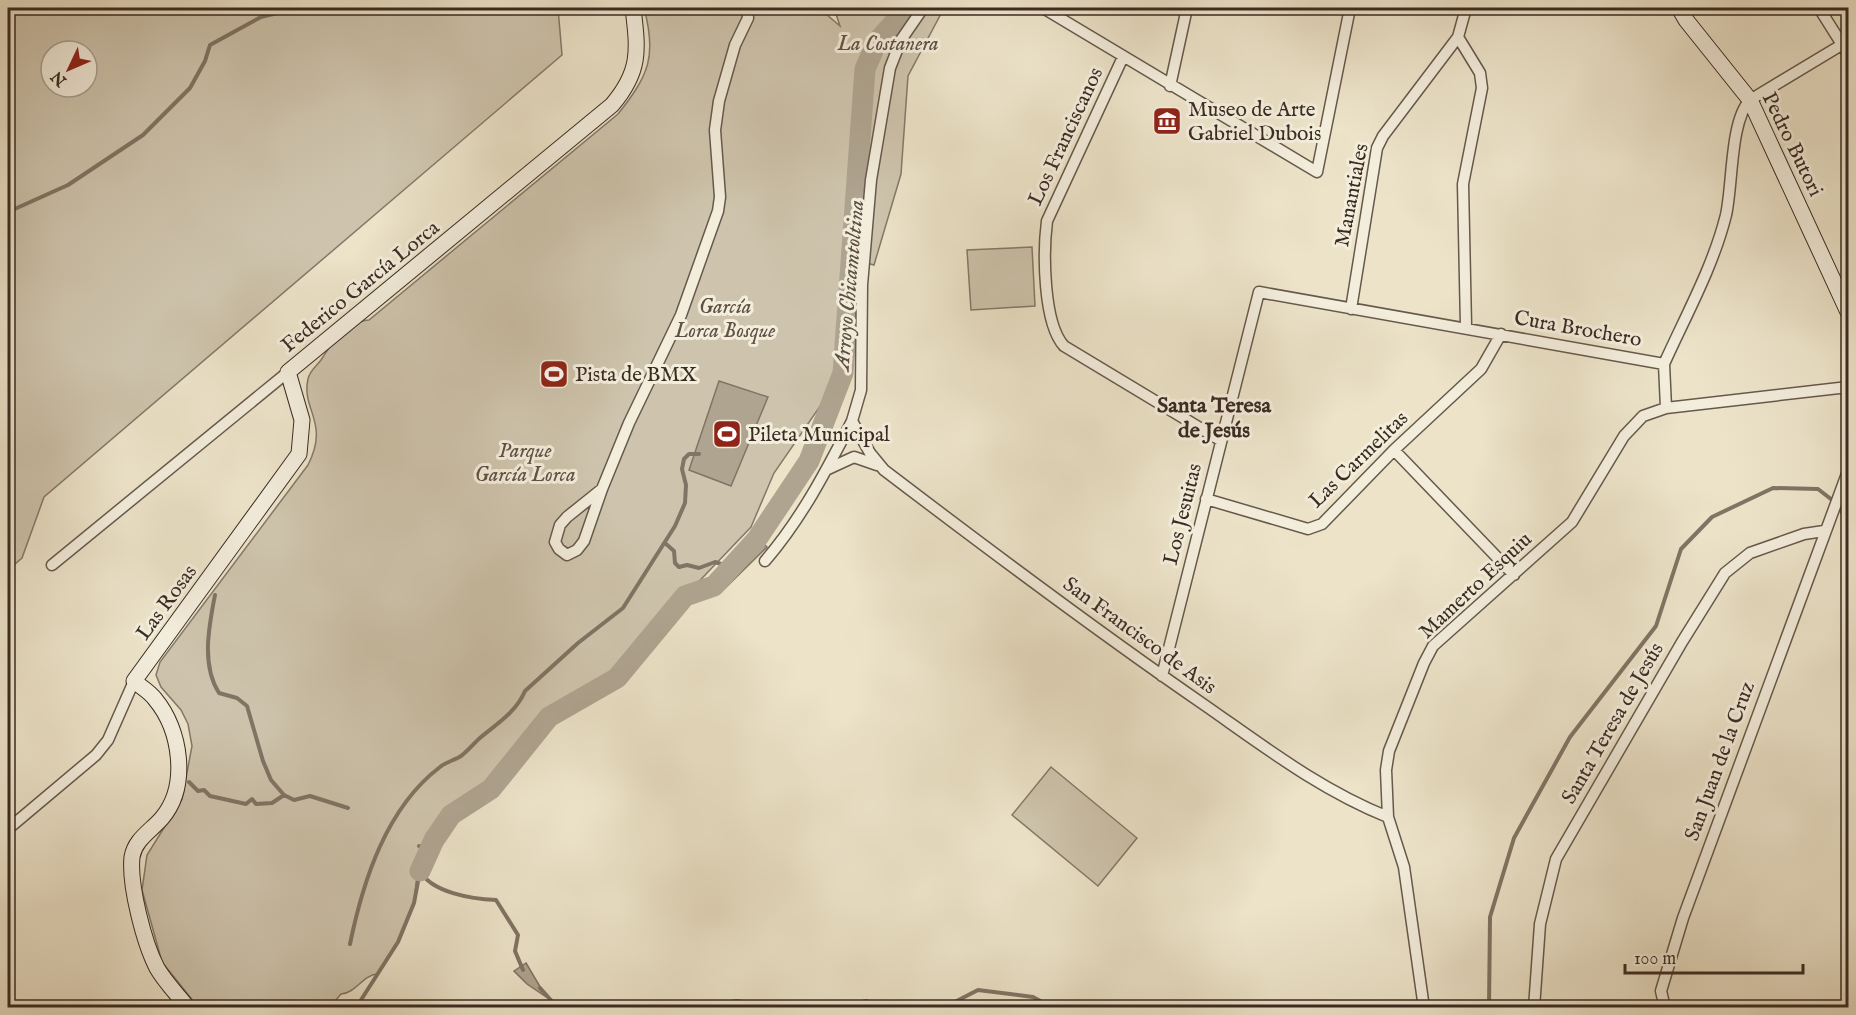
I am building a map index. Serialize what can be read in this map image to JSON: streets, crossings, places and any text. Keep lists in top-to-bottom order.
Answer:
{
  "streets": {
    "street": [
      "Los Franciscanos",
      "Pedro Butori",
      "Manantiales",
      "Federico García Lorca",
      "Cura Brochero",
      "Las Carmelitas",
      "Los Jesuitas",
      "Mamerto Esquiu",
      "Las Rosas",
      "San Francisco de Asis",
      "Santa Teresa de Jesús",
      "San Juan de la Cruz"
    ]
  },
  "crossings": [
    ["Los Franciscanos", "Los Jesuitas"],
    ["Manantiales", "Cura Brochero"],
    ["Federico García Lorca", "Las Rosas"],
    ["Cura Brochero", "Las Carmelitas"],
    ["Cura Brochero", "Los Jesuitas"],
    ["Cura Brochero", "Mamerto Esquiu"],
    ["Las Carmelitas", "Los Jesuitas"],
    ["Los Jesuitas", "San Francisco de Asis"],
    ["Mamerto Esquiu", "San Francisco de Asis"],
    ["Santa Teresa de Jesús", "San Juan de la Cruz"]
  ],
  "districts": ["Santa Teresa de Jesús"],
  "water": ["Arroyo Chicamtoltina"],
  "parks": ["La Costanera", "García Lorca Bosque", "Parque García Lorca"],
  "places": {
    "museum": ["Museo de Arte Gabriel Dubois"],
    "sports": ["Pista de BMX", "Pileta Municipal"]
  },
  "scale_bar": "100 m",
  "north": "bottom left"
}
